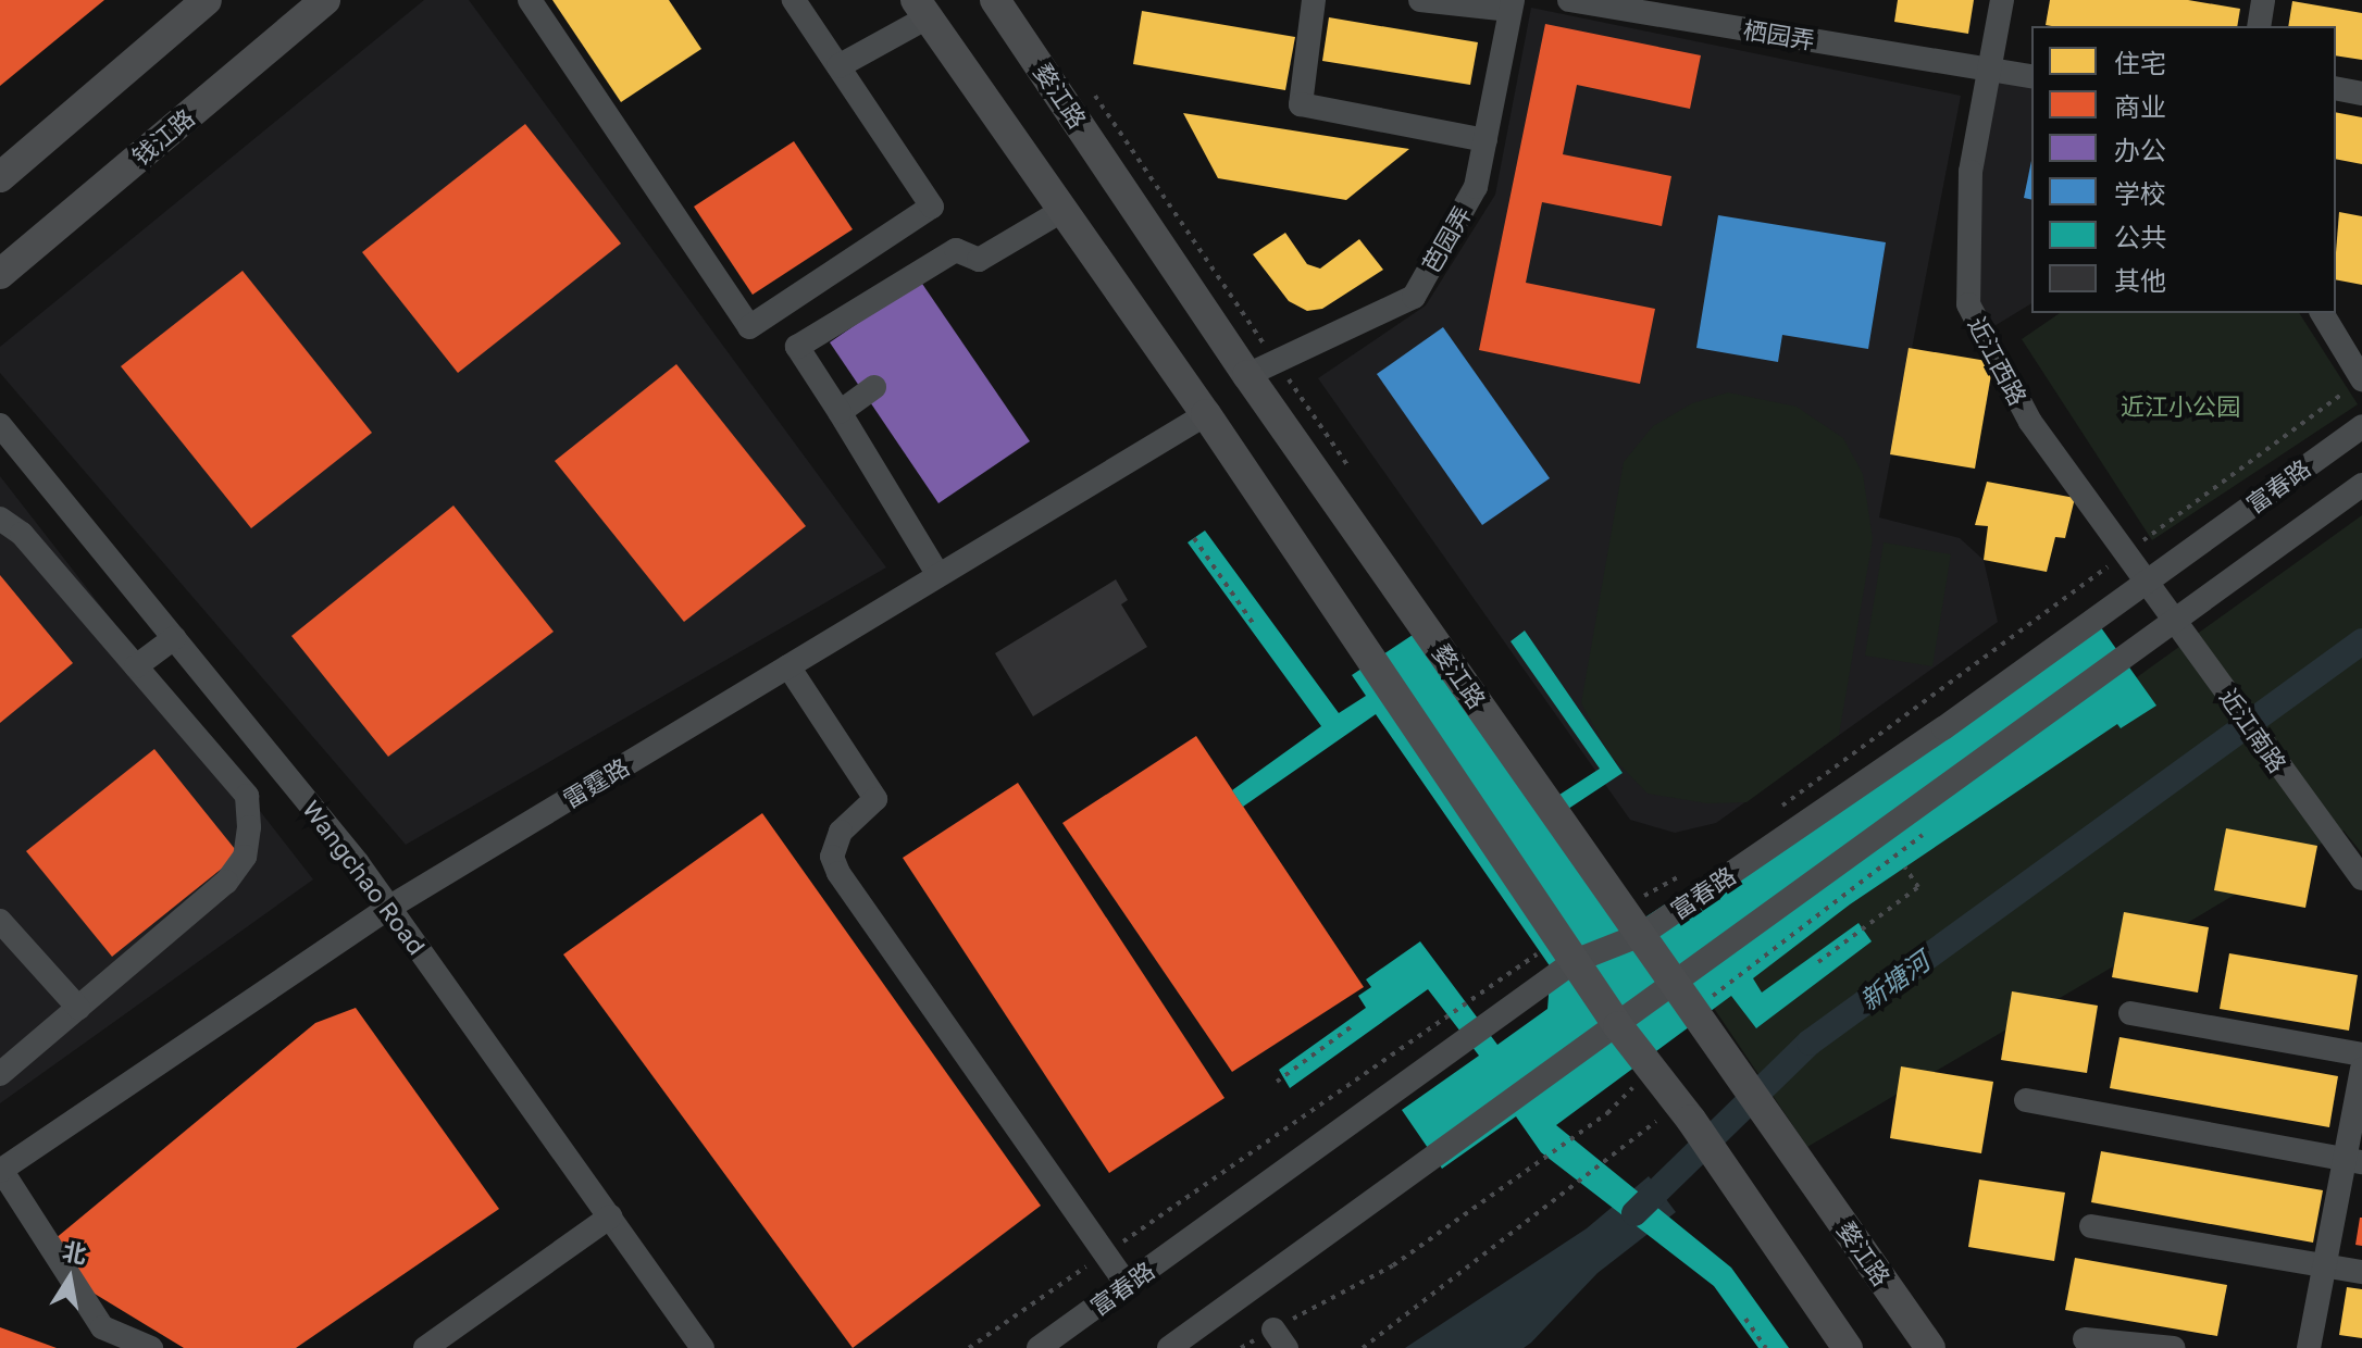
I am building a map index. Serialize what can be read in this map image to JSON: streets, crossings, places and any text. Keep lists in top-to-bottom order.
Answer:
{
  "streets": {
    "main road": ["婺江路", "钱江路"],
    "street": [
      "栖园弄",
      "芭园弄",
      "近江西路",
      "富春路",
      "近江南路",
      "雷霆路",
      "Wangchao Road"
    ]
  },
  "crossings": [
    ["栖园弄", "近江西路"],
    ["婺江路", "芭园弄"],
    ["婺江路", "富春路"],
    ["近江西路", "富春路"],
    ["近江西路", "近江南路"],
    ["富春路", "近江南路"],
    ["雷霆路", "Wangchao Road"]
  ],
  "water": ["新塘河"],
  "parks": ["近江小公园"],
  "legend": [
    "住宅",
    "商业",
    "办公",
    "学校",
    "公共",
    "其他"
  ],
  "north": "top"
}
